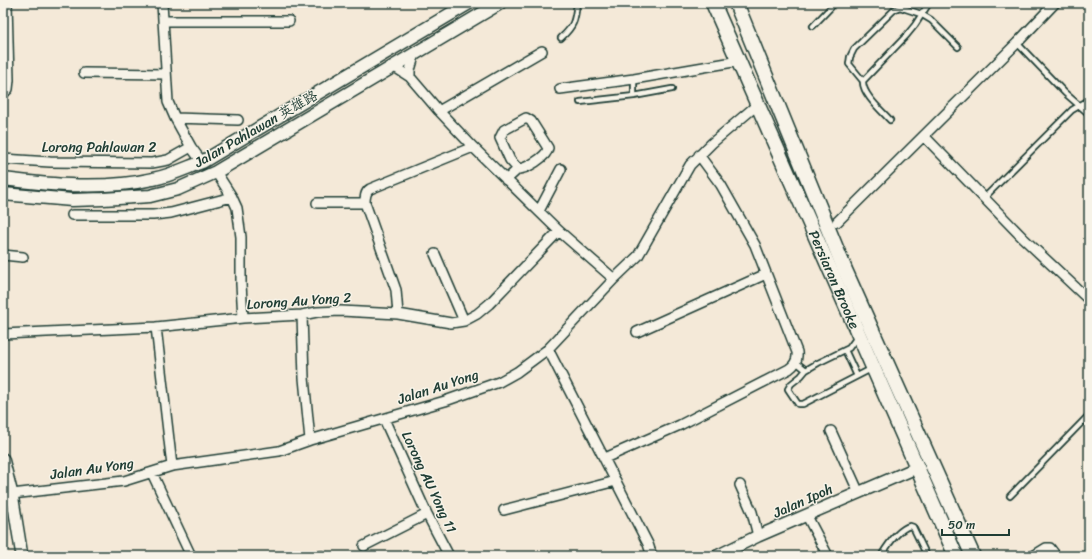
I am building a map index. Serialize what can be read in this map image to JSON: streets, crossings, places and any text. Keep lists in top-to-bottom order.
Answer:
{
  "streets": {
    "main road": ["Jalan Pahlawan 英雄路", "Persiaran Brooke"],
    "street": [
      "Lorong Pahlawan 2",
      "Lorong Au Yong 2",
      "Jalan Au Yong",
      "Lorong AU Yong 11",
      "Jalan Ipoh"
    ]
  },
  "crossings": [
    ["Persiaran Brooke", "Jalan Au Yong"],
    ["Persiaran Brooke", "Jalan Ipoh"],
    ["Jalan Au Yong", "Lorong AU Yong 11"]
  ],
  "scale_bar": "50 m"
}
